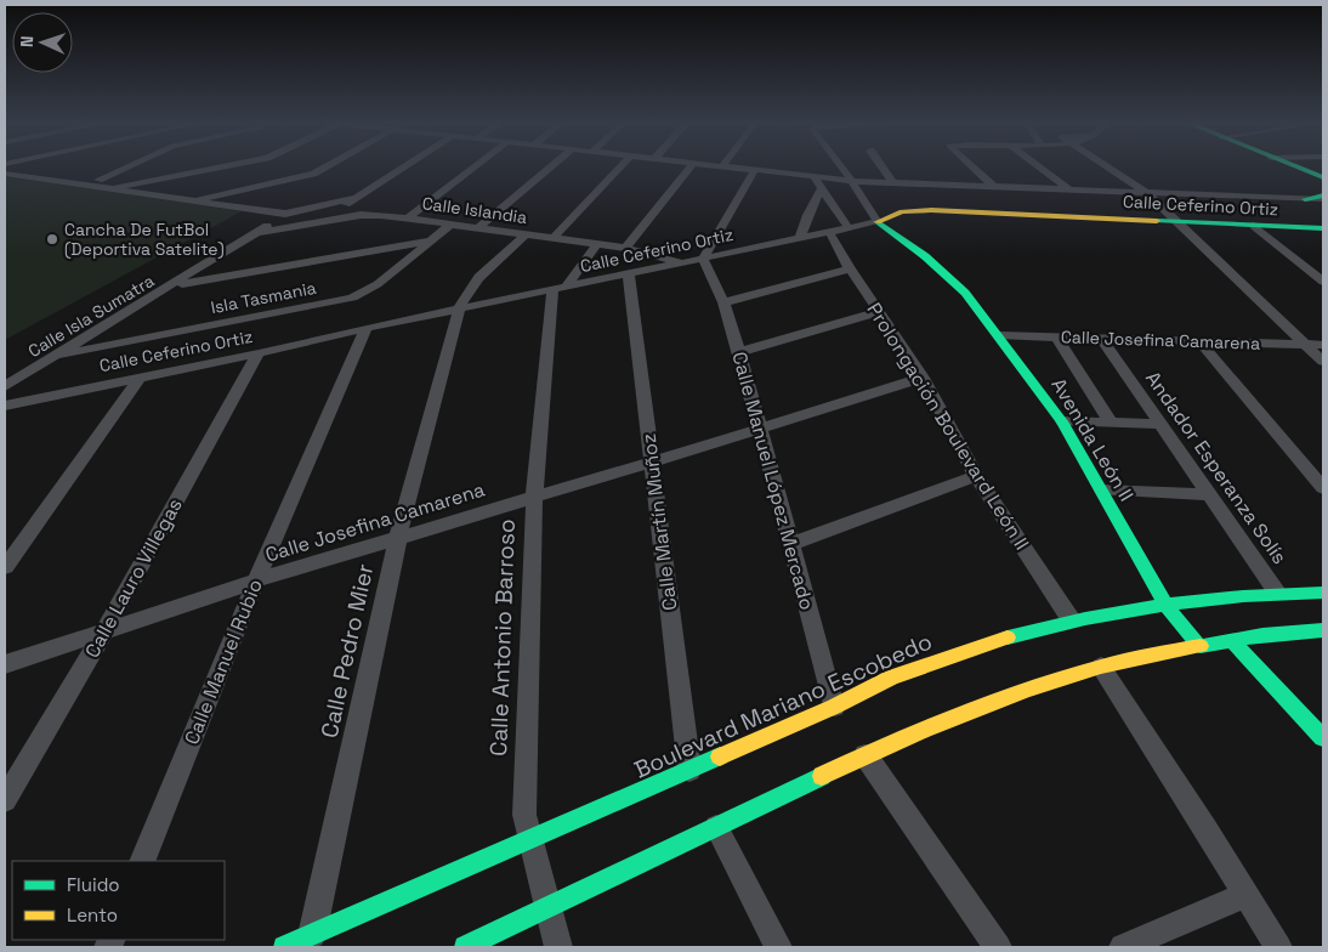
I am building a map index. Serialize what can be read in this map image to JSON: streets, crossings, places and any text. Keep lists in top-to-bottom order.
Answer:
{
  "streets": {
    "street": [
      "Calle Ceferino Ortiz",
      "Calle Islandia",
      "Isla Tasmania",
      "Calle Isla Sumatra",
      "Calle Josefina Camarena",
      "Prolongación Boulevard León II",
      "Avenida León II",
      "Andador Esperanza Solís",
      "Calle Manuel López Mercado",
      "Calle Martín Muñoz",
      "Calle Lauro Villegas",
      "Calle Antonio Barroso",
      "Calle Pedro Mier",
      "Calle Manuel Rubio",
      "Boulevard Mariano Escobedo"
    ]
  },
  "crossings": [
    ["Calle Ceferino Ortiz", "Calle Islandia"],
    ["Calle Ceferino Ortiz", "Prolongación Boulevard León II"],
    ["Calle Ceferino Ortiz", "Avenida León II"],
    ["Calle Ceferino Ortiz", "Calle Manuel López Mercado"],
    ["Calle Ceferino Ortiz", "Calle Martín Muñoz"],
    ["Calle Ceferino Ortiz", "Calle Lauro Villegas"],
    ["Calle Ceferino Ortiz", "Calle Antonio Barroso"],
    ["Calle Ceferino Ortiz", "Calle Pedro Mier"],
    ["Calle Ceferino Ortiz", "Calle Manuel Rubio"],
    ["Calle Islandia", "Isla Tasmania"],
    ["Calle Islandia", "Calle Isla Sumatra"],
    ["Calle Islandia", "Calle Pedro Mier"],
    ["Isla Tasmania", "Calle Isla Sumatra"],
    ["Calle Josefina Camarena", "Prolongación Boulevard León II"],
    ["Calle Josefina Camarena", "Avenida León II"],
    ["Calle Josefina Camarena", "Andador Esperanza Solís"],
    ["Calle Josefina Camarena", "Calle Manuel López Mercado"],
    ["Calle Josefina Camarena", "Calle Martín Muñoz"],
    ["Calle Josefina Camarena", "Calle Lauro Villegas"],
    ["Calle Josefina Camarena", "Calle Antonio Barroso"],
    ["Calle Josefina Camarena", "Calle Pedro Mier"],
    ["Calle Josefina Camarena", "Calle Manuel Rubio"],
    ["Prolongación Boulevard León II", "Boulevard Mariano Escobedo"],
    ["Avenida León II", "Boulevard Mariano Escobedo"],
    ["Andador Esperanza Solís", "Boulevard Mariano Escobedo"],
    ["Calle Manuel López Mercado", "Boulevard Mariano Escobedo"],
    ["Calle Martín Muñoz", "Boulevard Mariano Escobedo"],
    ["Calle Antonio Barroso", "Boulevard Mariano Escobedo"],
    ["Calle Pedro Mier", "Boulevard Mariano Escobedo"]
  ],
  "places": ["Cancha De FutBol (Deportiva Satelite)"],
  "legend": ["Fluido", "Lento"],
  "north": "left"
}
